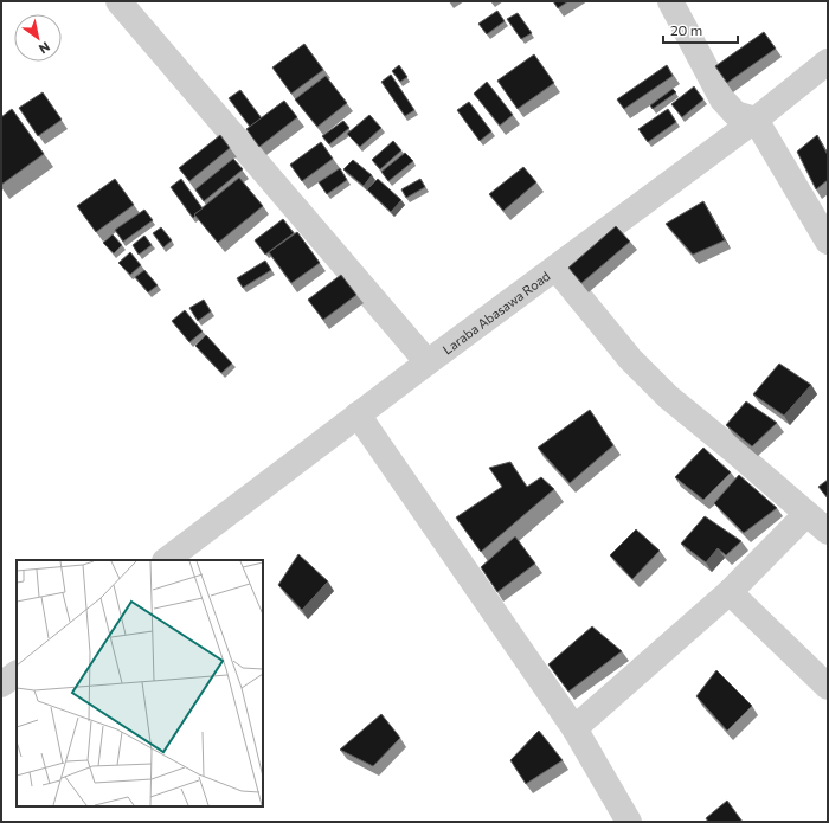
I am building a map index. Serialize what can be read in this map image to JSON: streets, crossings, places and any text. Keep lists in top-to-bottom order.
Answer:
{
  "streets": {
    "street": ["Laraba Abasawa Road"]
  },
  "scale_bar": "20 m",
  "north": "bottom right"
}
